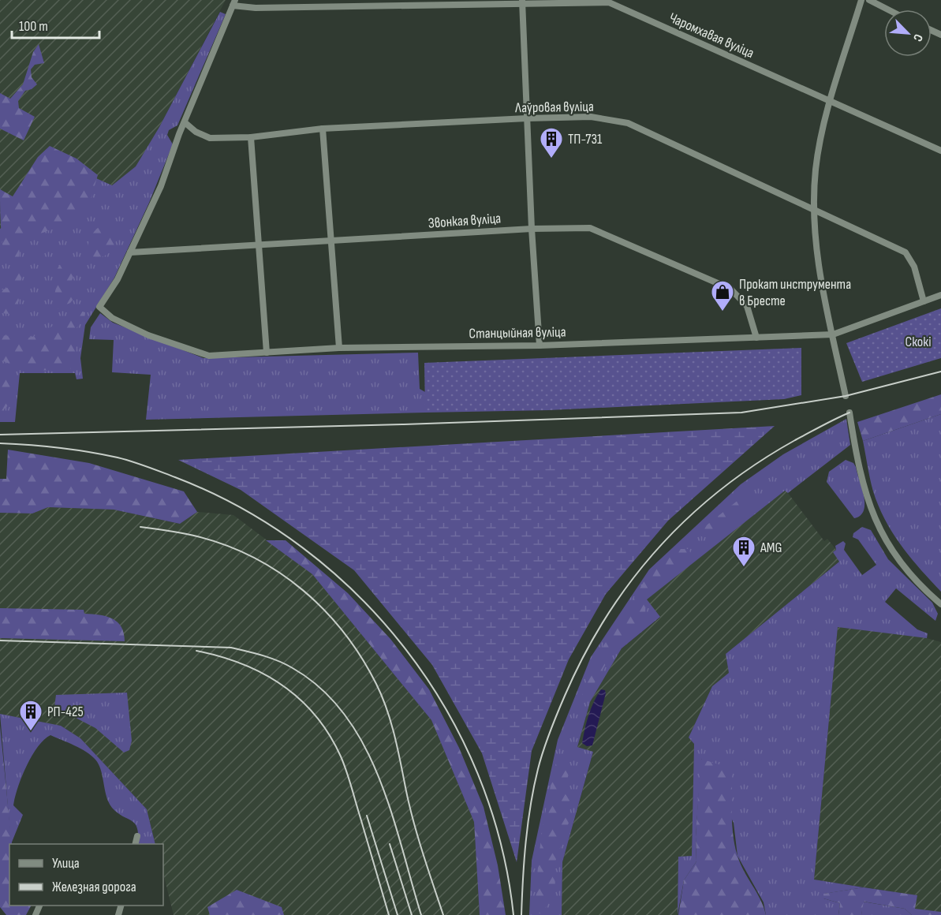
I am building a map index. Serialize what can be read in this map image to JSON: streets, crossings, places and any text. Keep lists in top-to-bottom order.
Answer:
{
  "streets": {
    "street": [
      "Чаромхавая вуліца",
      "Лаўровая вуліца",
      "Звонкая вуліца",
      "Станцыйная вуліца"
    ]
  },
  "crossings": [
    ["Лаўровая вуліца", "Станцыйная вуліца"],
    ["Звонкая вуліца", "Станцыйная вуліца"]
  ],
  "parks": ["Скокі"],
  "places": {
    "building": ["ТП-731", "AMG", "РП-425"],
    "shop": ["Прокат инструмента в Бресте"]
  },
  "legend": ["Улица", "Железная дорога"],
  "scale_bar": "100 m",
  "north": "bottom right"
}
